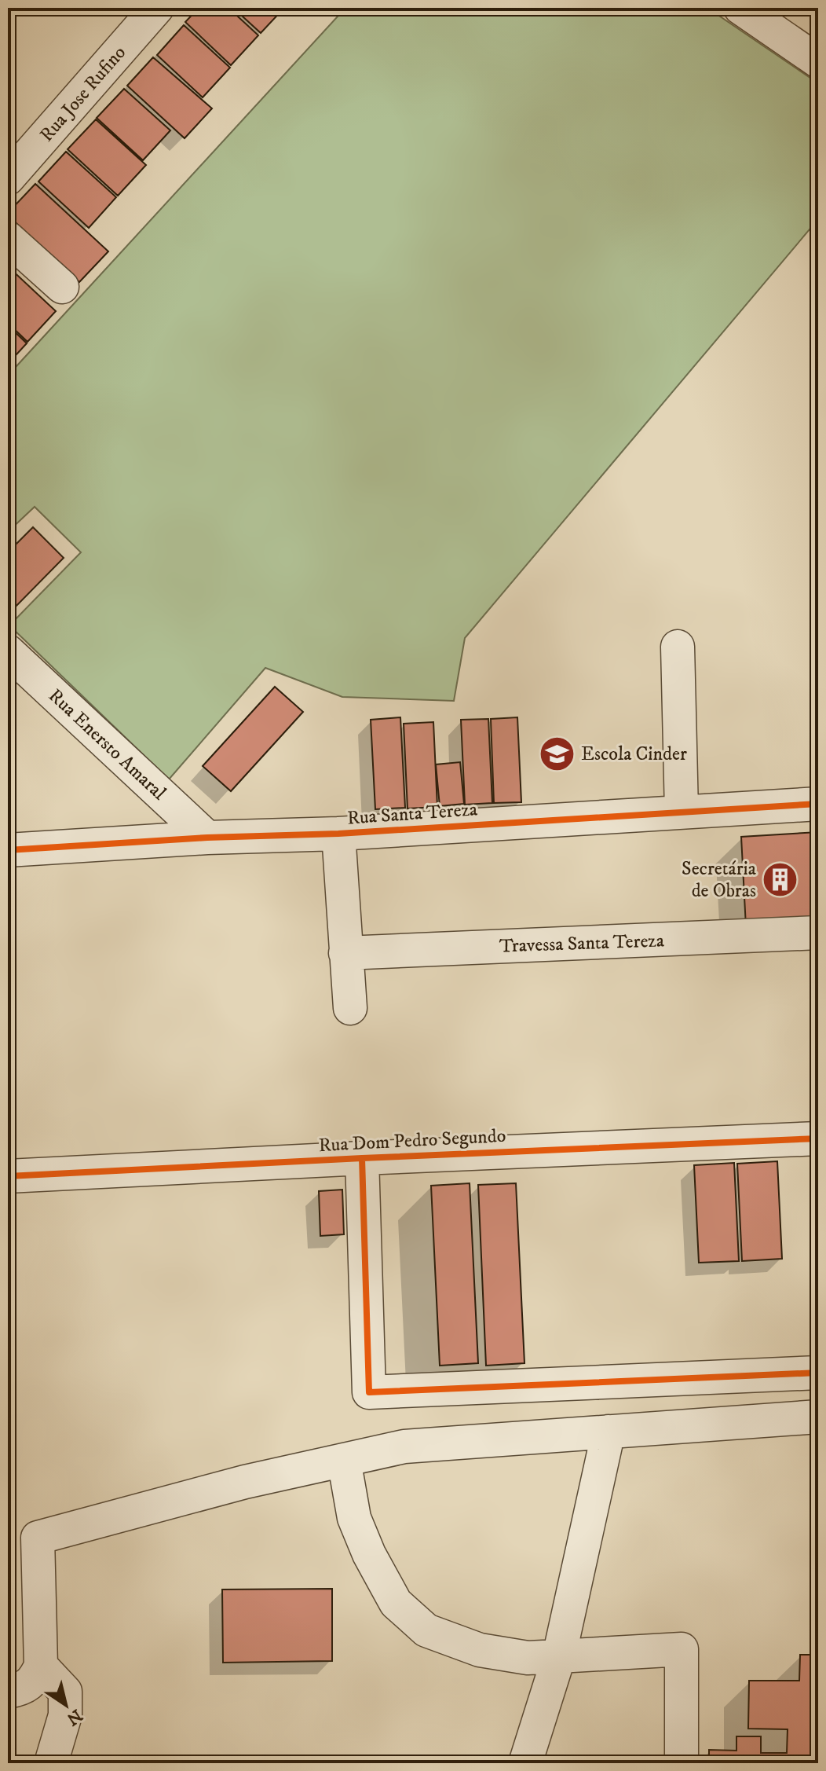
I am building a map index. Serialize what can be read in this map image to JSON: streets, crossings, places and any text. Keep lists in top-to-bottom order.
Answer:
{
  "streets": {
    "street": [
      "Rua Jose Rufino",
      "Rua Enersto Amaral",
      "Rua Santa Tereza",
      "Travessa Santa Tereza",
      "Rua Dom Pedro Segundo"
    ]
  },
  "crossings": [
    ["Rua Enersto Amaral", "Rua Santa Tereza"]
  ],
  "places": {
    "school or university": ["Escola Cinder"],
    "building": ["Secretária de Obras"]
  },
  "north": "bottom right"
}
